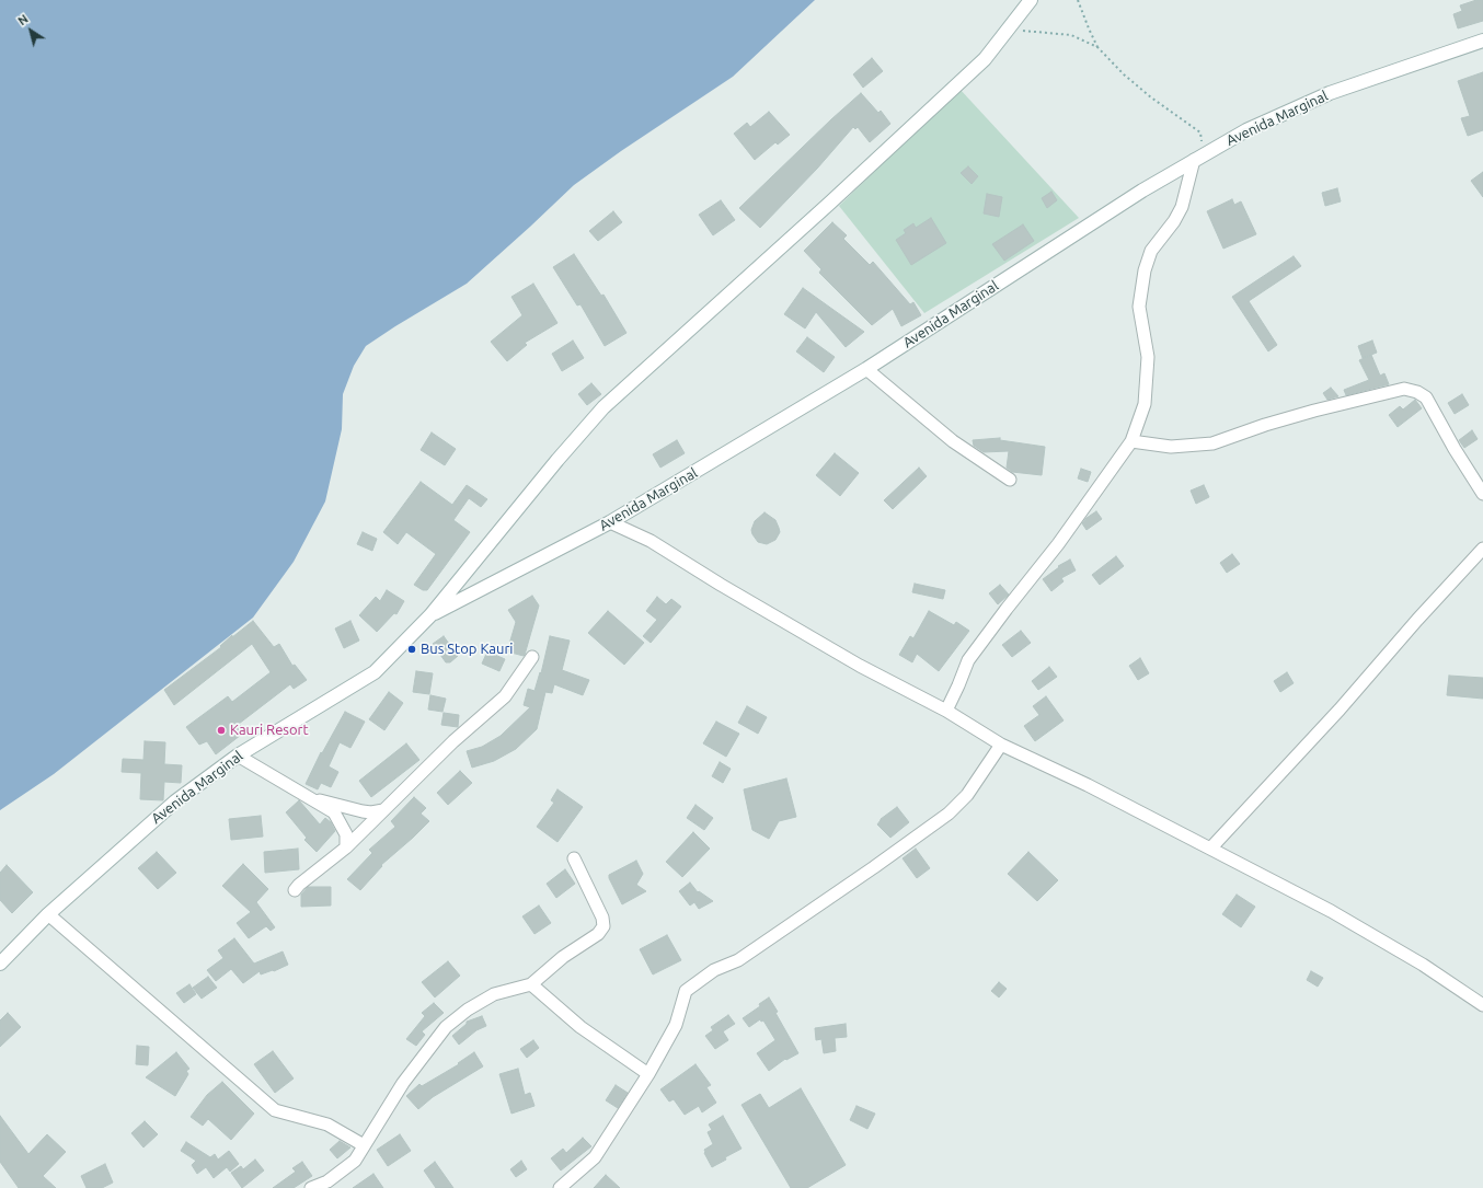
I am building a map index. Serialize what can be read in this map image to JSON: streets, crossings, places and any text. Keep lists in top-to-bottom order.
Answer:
{
  "streets": {
    "street": ["Avenida Marginal"]
  },
  "places": ["Bus Stop Kauri", "Kauri Resort"],
  "north": "top left"
}
